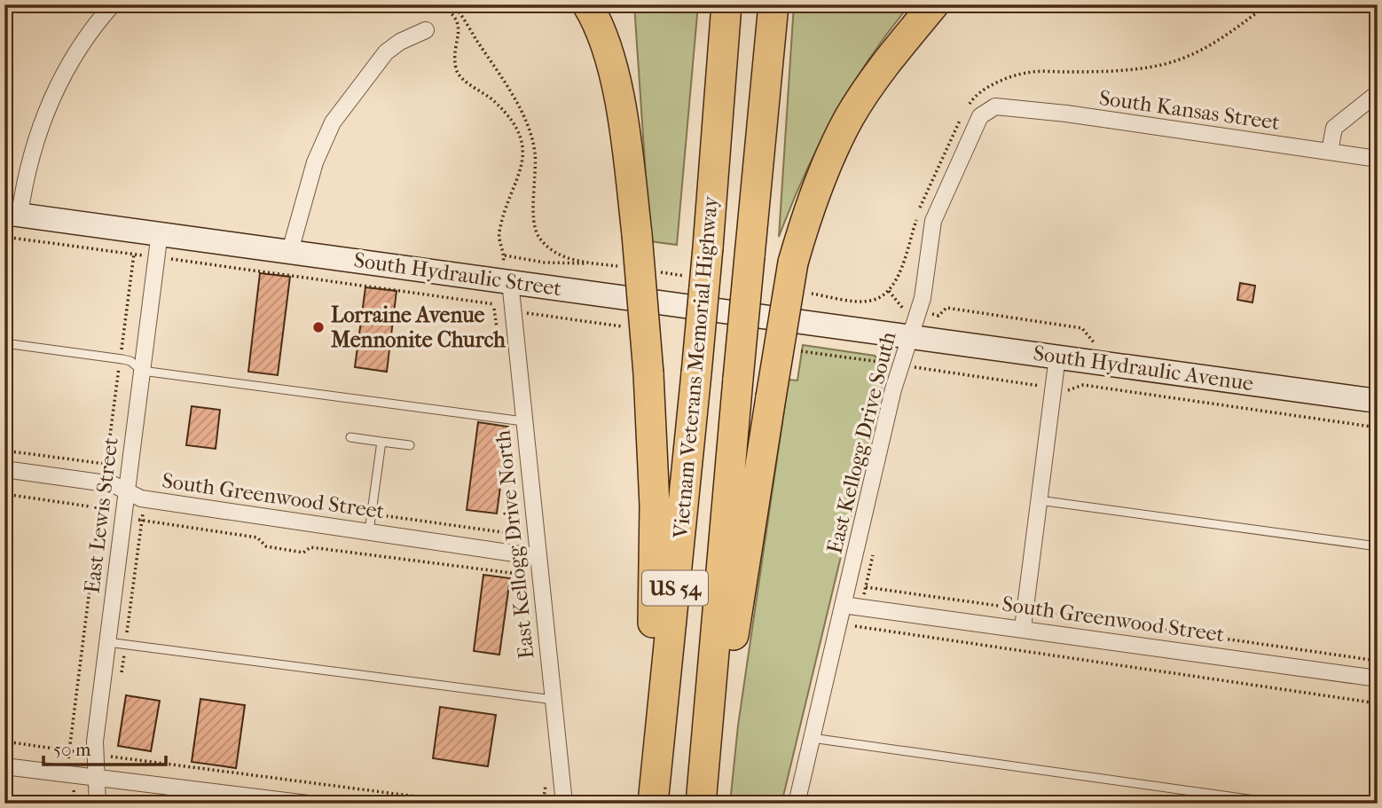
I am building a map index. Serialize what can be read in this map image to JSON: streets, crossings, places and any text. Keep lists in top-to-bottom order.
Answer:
{
  "streets": {
    "highway": ["Vietnam Veterans Memorial Highway", "US 54"],
    "street": [
      "South Kansas Street",
      "South Hydraulic Street",
      "South Hydraulic Avenue",
      "East Kellogg Drive South",
      "South Greenwood Street",
      "East Lewis Street",
      "East Kellogg Drive North"
    ]
  },
  "crossings": [
    ["South Kansas Street", "East Kellogg Drive South"],
    ["South Hydraulic Street", "South Hydraulic Avenue"],
    ["South Hydraulic Street", "East Kellogg Drive South"],
    ["South Hydraulic Street", "East Lewis Street"],
    ["South Hydraulic Street", "East Kellogg Drive North"],
    ["South Hydraulic Avenue", "East Kellogg Drive South"],
    ["East Kellogg Drive South", "South Greenwood Street"],
    ["South Greenwood Street", "East Lewis Street"],
    ["South Greenwood Street", "East Kellogg Drive North"]
  ],
  "places": ["Lorraine Avenue Mennonite Church"],
  "scale_bar": "50 m"
}
